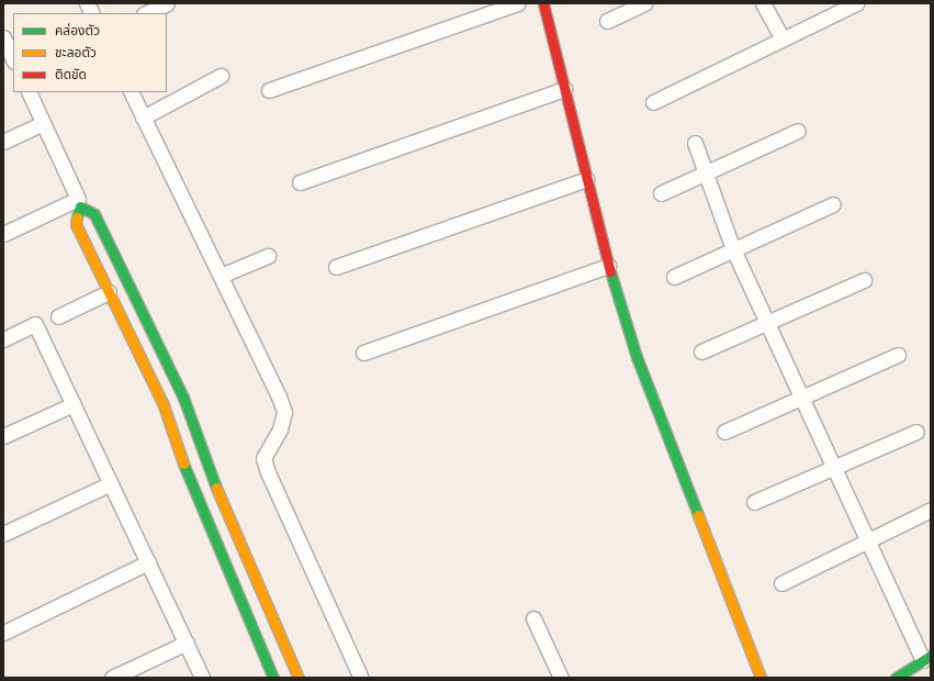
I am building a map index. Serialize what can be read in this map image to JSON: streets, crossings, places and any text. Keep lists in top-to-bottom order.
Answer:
{
  "legend": ["คล่องตัว", "ชะลอตัว", "ติดขัด"]
}
